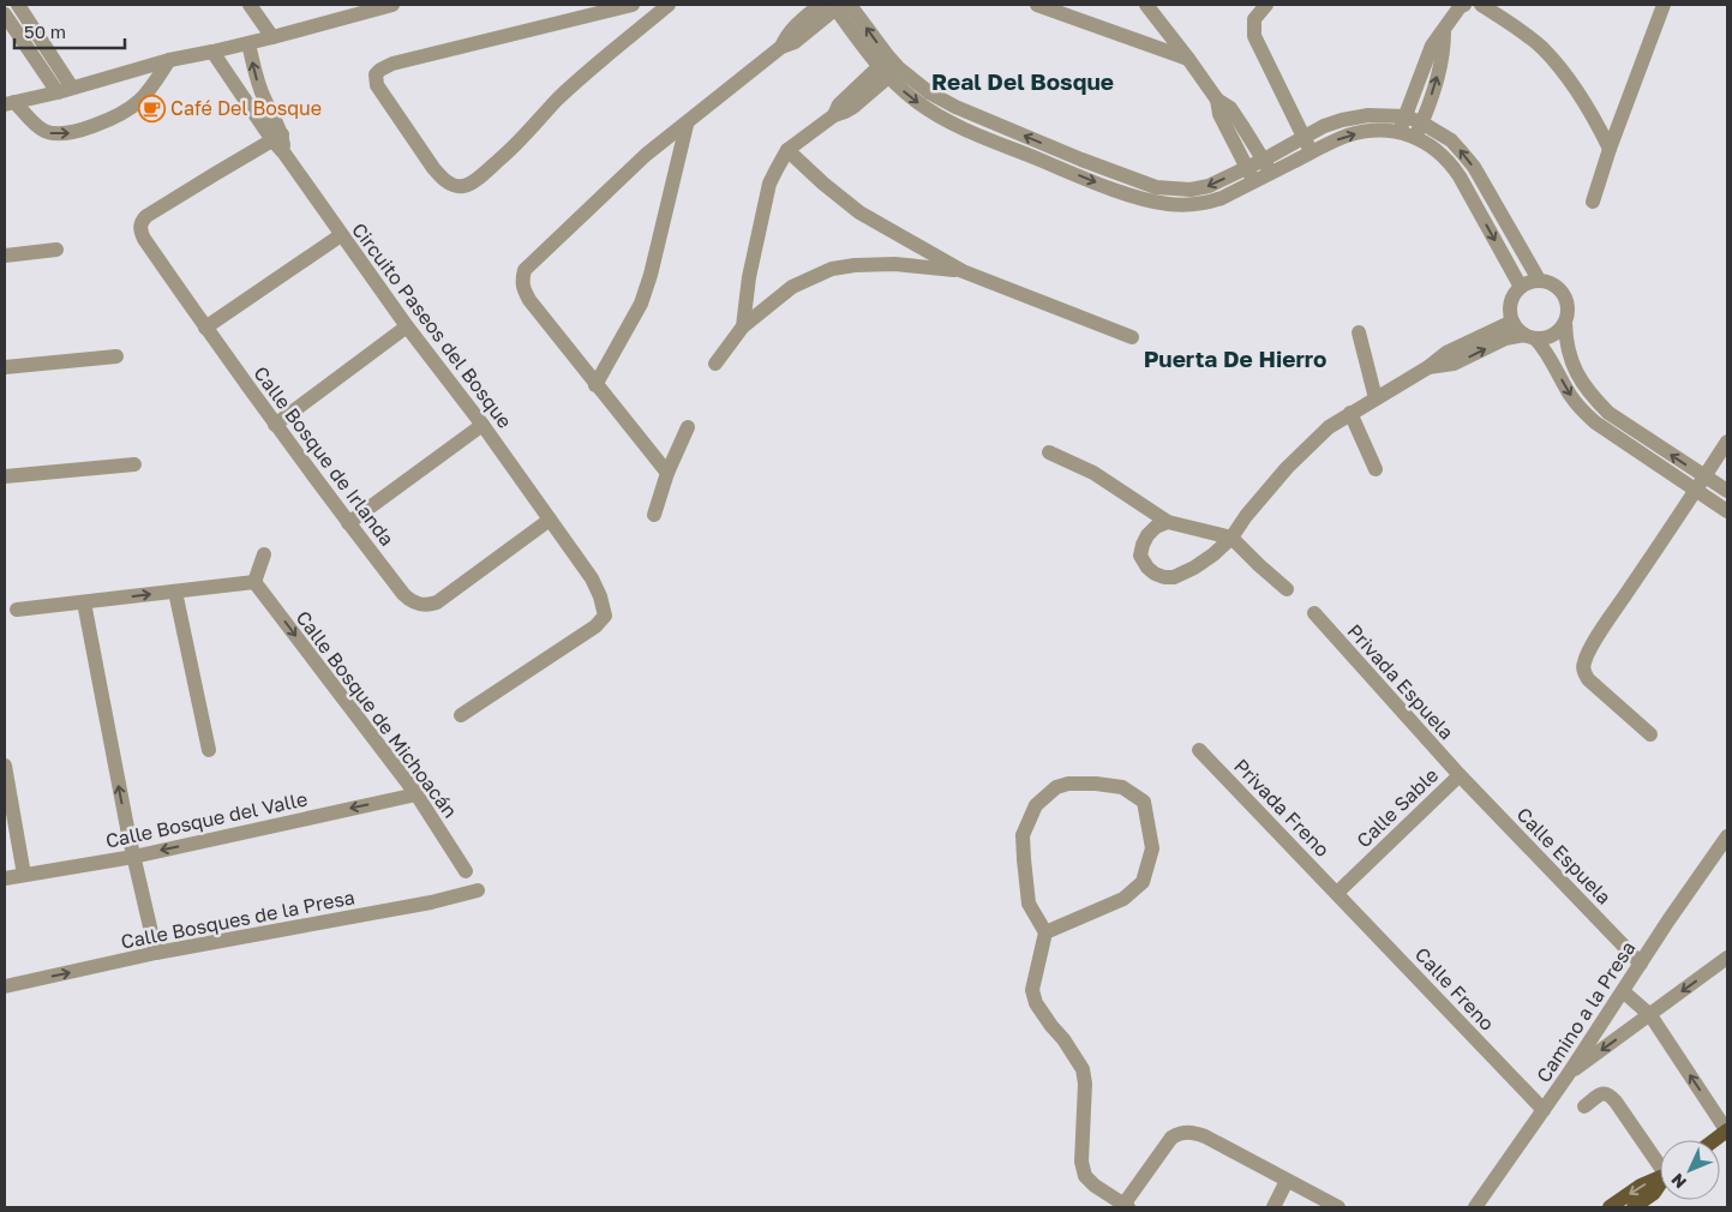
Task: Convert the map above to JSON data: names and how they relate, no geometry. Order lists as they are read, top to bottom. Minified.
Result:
{"streets":{"street":["Circuito Paseos del Bosque","Calle Bosque de Irlanda","Privada Espuela","Calle Bosque de Michoacán","Privada Freno","Calle Sable","Calle Bosque del Valle","Calle Espuela","Calle Bosques de la Presa","Calle Freno","Camino a la Presa"]},"crossings":[["Circuito Paseos del Bosque","Calle Bosque de Irlanda"],["Privada Espuela","Calle Sable"],["Privada Espuela","Calle Espuela"],["Calle Bosque de Michoacán","Calle Bosque del Valle"],["Privada Freno","Calle Sable"],["Privada Freno","Calle Freno"],["Calle Sable","Calle Espuela"],["Calle Sable","Calle Freno"],["Calle Espuela","Camino a la Presa"],["Calle Freno","Camino a la Presa"]],"one_way":["Calle Bosque del Valle"],"districts":["Real Del Bosque","Puerta De Hierro"],"places":{"cafe":["Café Del Bosque"]},"scale_bar":"50 m","north":"bottom left"}
